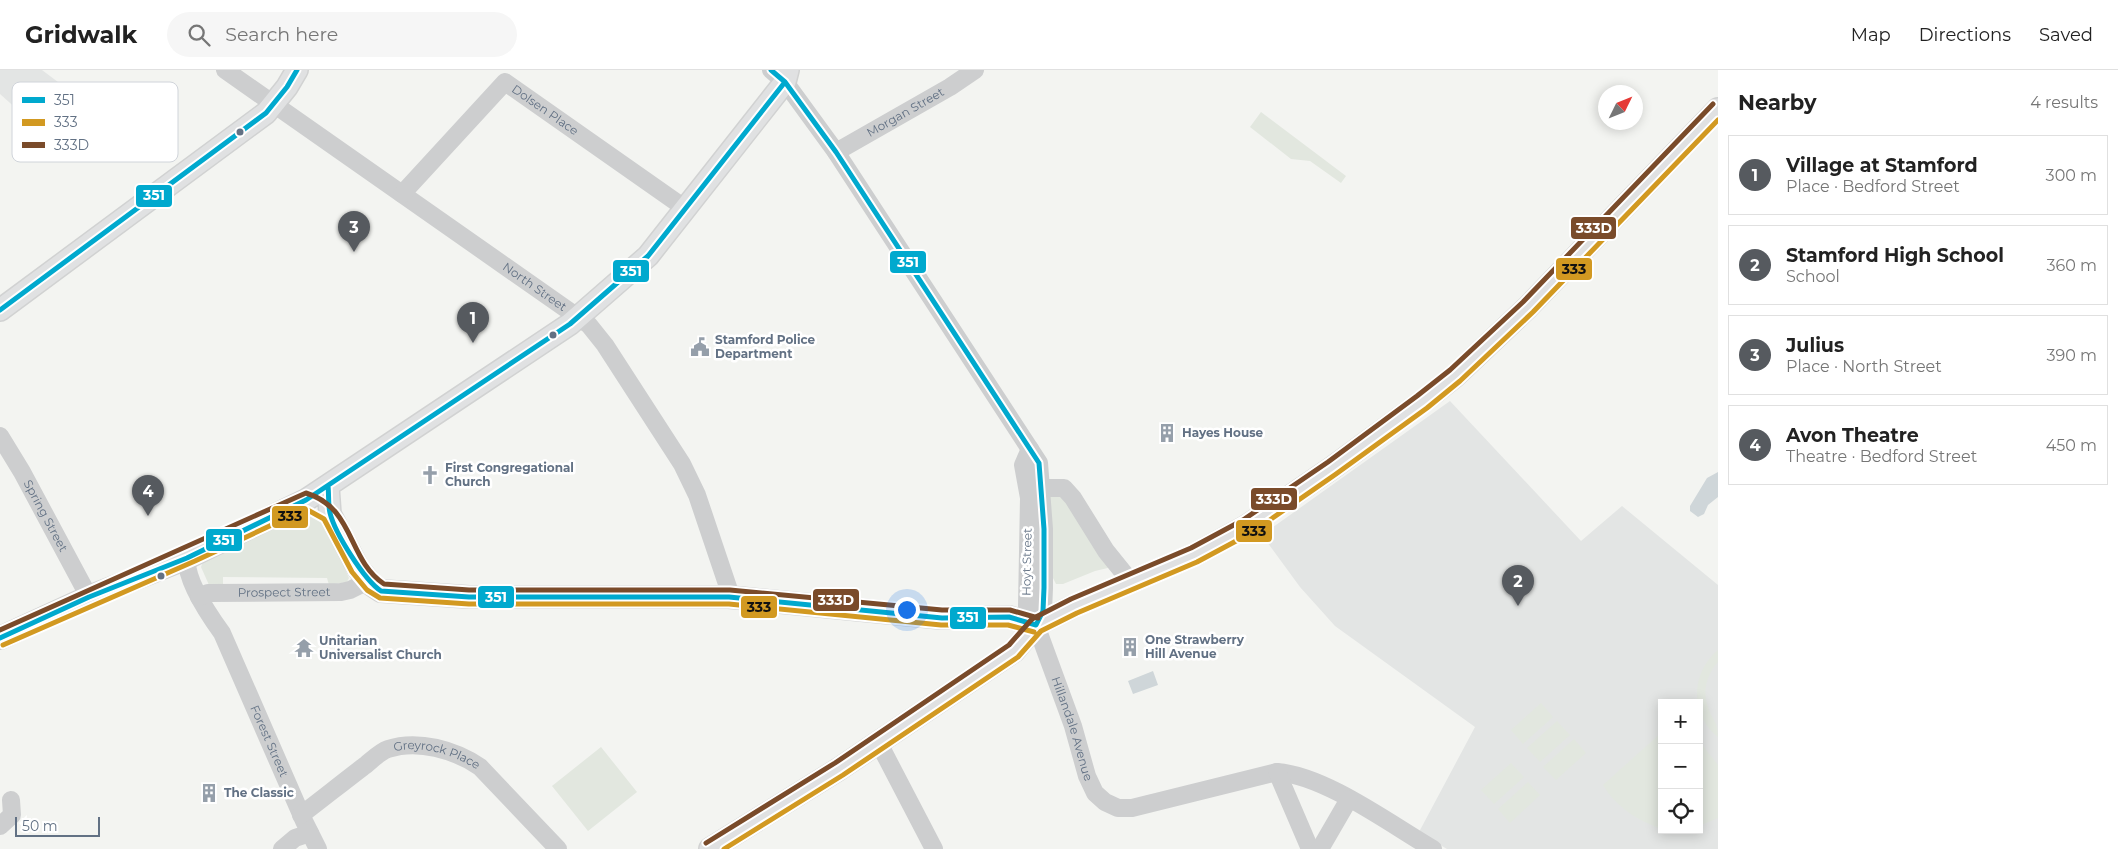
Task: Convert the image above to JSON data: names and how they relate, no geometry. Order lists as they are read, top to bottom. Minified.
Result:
{"streets":{"street":["Dolsen Place","Morgan Street","North Street","Spring Street","Hoyt Street","Prospect Street","Hillandale Avenue","Forest Street","Greyrock Place"]},"crossings":[["Dolsen Place","North Street"],["Morgan Street","Hoyt Street"],["Hoyt Street","Hillandale Avenue"],["Prospect Street","Forest Street"],["Forest Street","Greyrock Place"]],"places":{"public building":["Stamford Police Department"],"building":["Hayes House","One Strawberry Hill Avenue","The Classic"],"church":["First Congregational Church"],"temple":["Unitarian Universalist Church"]},"lines":["transit line 351","transit line 333D","transit line 333"],"legend":["351","333","333D"],"scale_bar":"50 m","north":"top right","page":{"header":"Gridwalk","search":"Search here","nav":["Map","Directions","Saved"],"heading":["Nearby","4 results"],"list":[{"mark":"1","name":"Village at Stamford","note":"Place · Bedford Street","value":"300 m"},{"mark":"2","name":"Stamford High School","note":"School","value":"360 m"},{"mark":"3","name":"Julius","note":"Place · North Street","value":"390 m"},{"mark":"4","name":"Avon Theatre","note":"Theatre · Bedford Street","value":"450 m"}],"pins":["3","1","4","2"],"map_buttons":["+","−"],"scale":"50 m"}}
